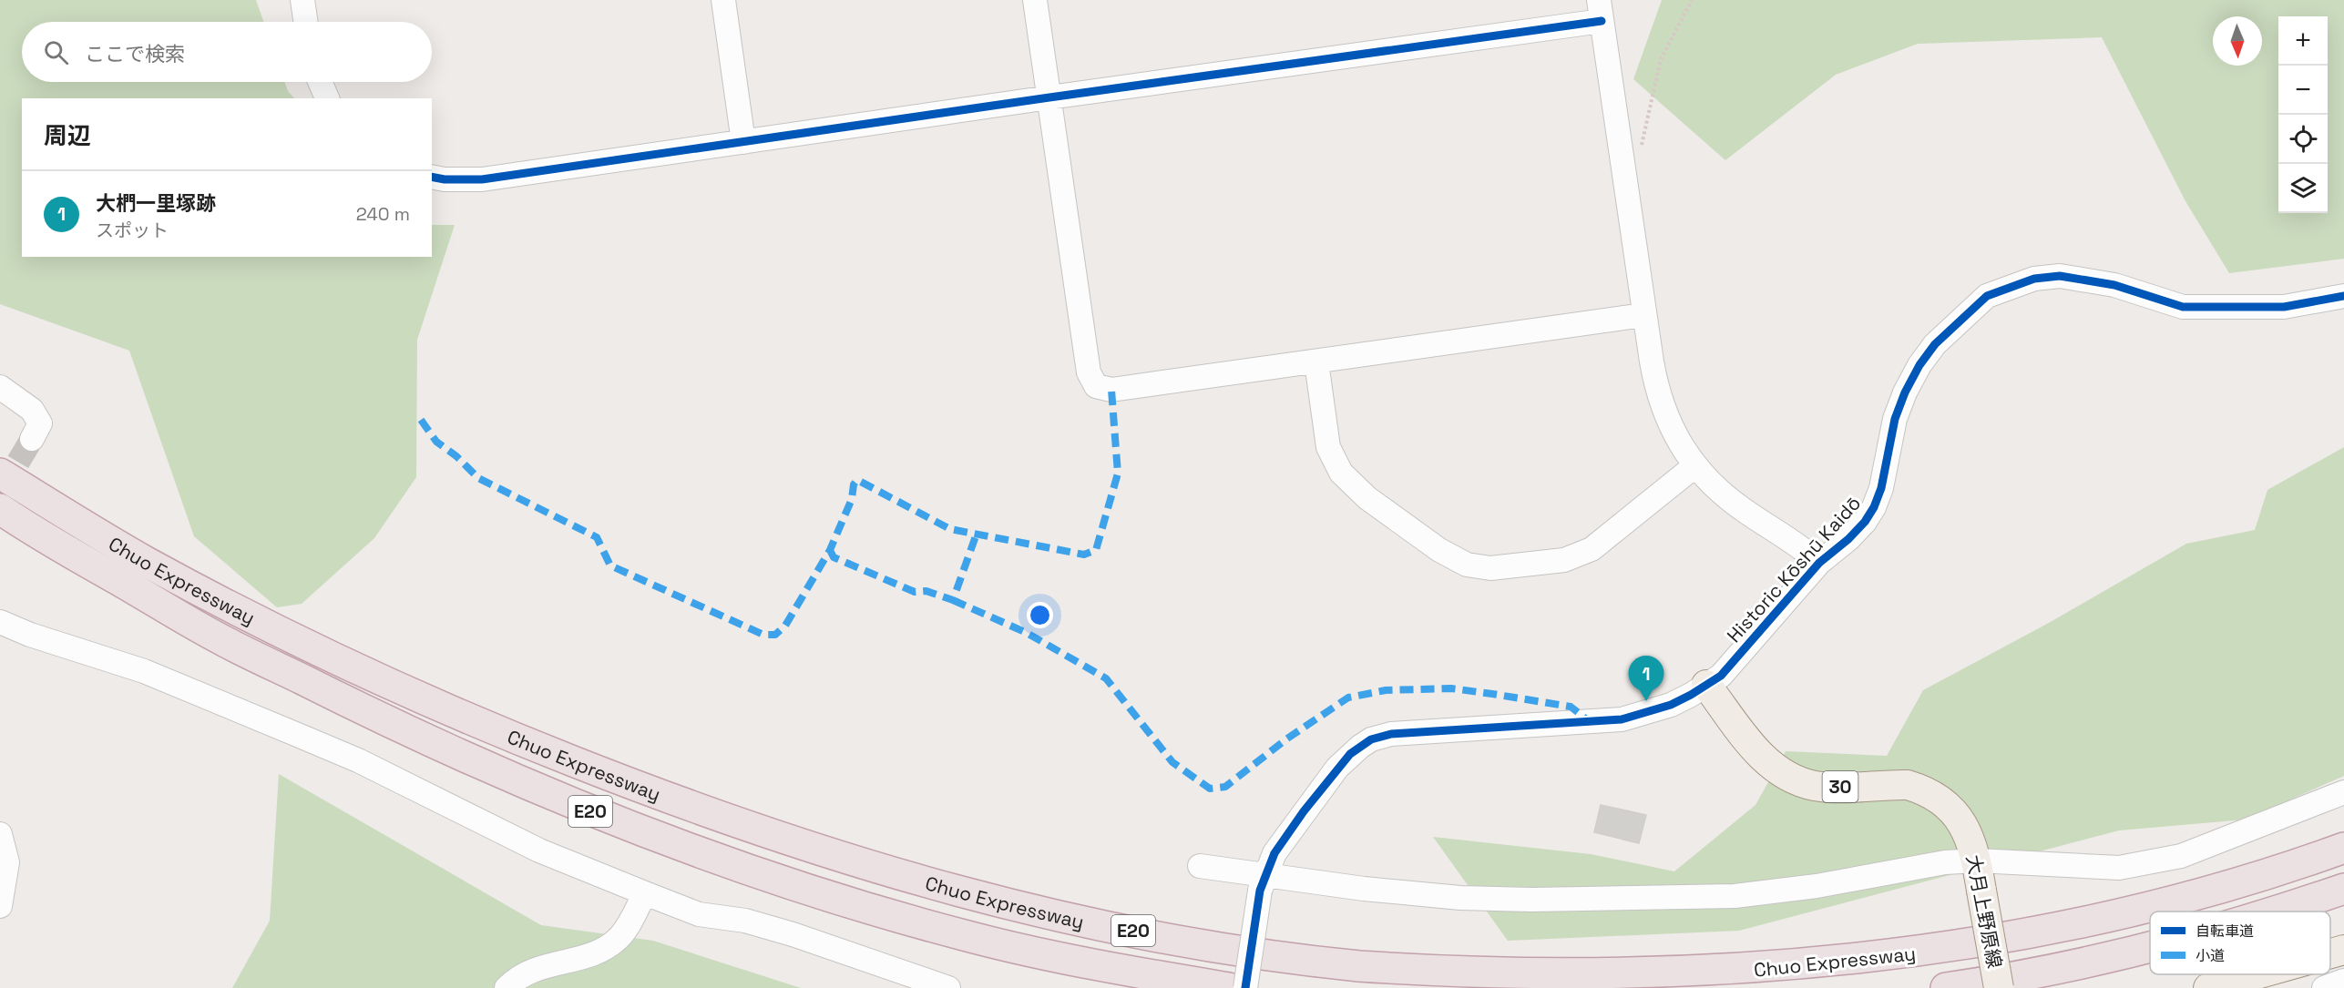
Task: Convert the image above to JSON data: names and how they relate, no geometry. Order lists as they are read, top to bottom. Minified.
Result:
{"streets":{"highway":["Chuo Expressway","E20"],"main road":["30","大月上野原線"],"street":["Historic Kōshū Kaidō"]},"crossings":[["Historic Kōshū Kaidō","大月上野原線"]],"legend":["自転車道","小道"],"north":"bottom","page":{"map_buttons":["+","−"],"search":"ここで検索","heading":"周辺","list":[{"mark":"1","name":"大椚一里塚跡","note":"スポット","value":"240 m"}],"pins":"1"}}
